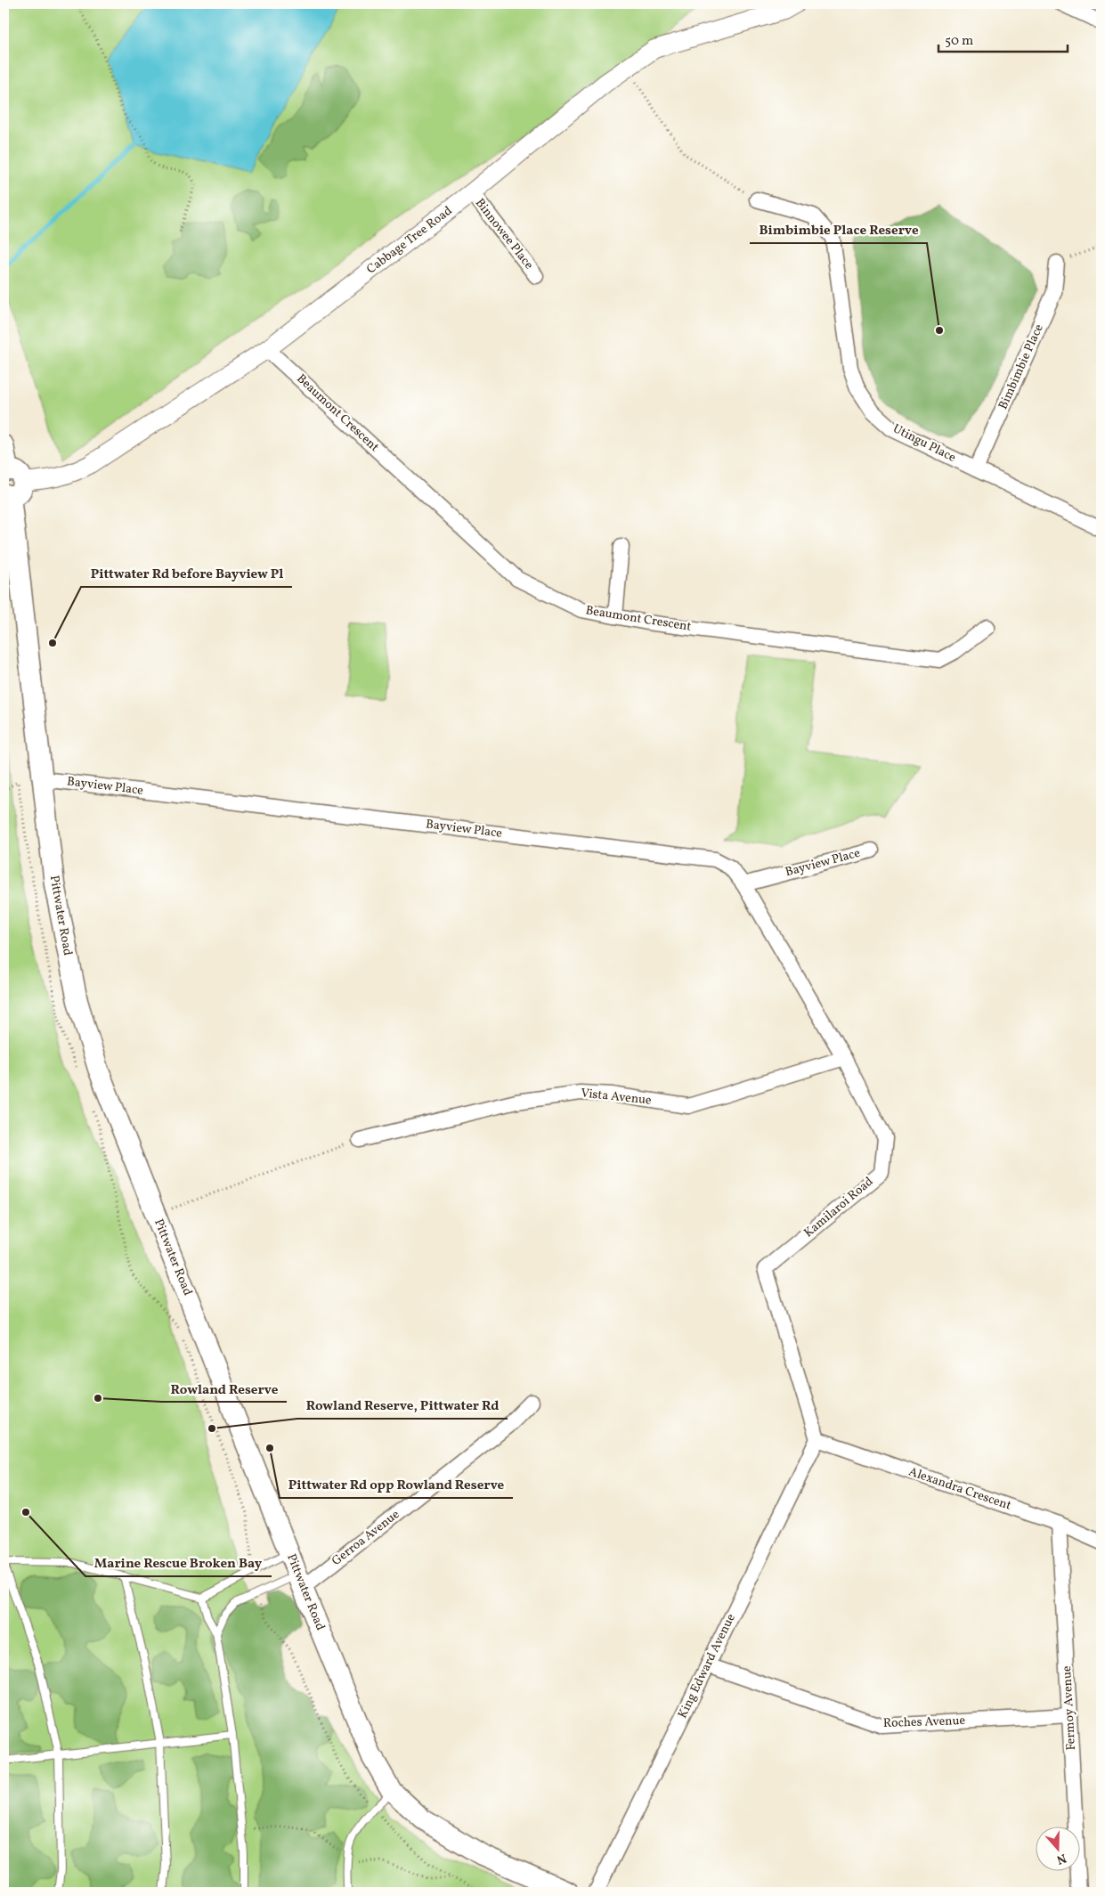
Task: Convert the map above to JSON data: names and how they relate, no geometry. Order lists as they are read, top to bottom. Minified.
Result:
{"streets":{"main road":["Pittwater Road"],"street":["Binnowee Place","Cabbage Tree Road","Bimbimbie Place","Beaumont Crescent","Utingu Place","Bayview Place","Vista Avenue","Kamilaroi Road","Alexandra Crescent","Gerroa Avenue","King Edward Avenue","Fermoy Avenue","Roches Avenue"]},"crossings":[["Binnowee Place","Cabbage Tree Road"],["Cabbage Tree Road","Beaumont Crescent"],["Cabbage Tree Road","Pittwater Road"],["Bimbimbie Place","Utingu Place"],["Bayview Place","Pittwater Road"],["Bayview Place","Kamilaroi Road"],["Pittwater Road","Gerroa Avenue"],["Vista Avenue","Kamilaroi Road"],["Kamilaroi Road","Alexandra Crescent"],["Kamilaroi Road","King Edward Avenue"],["Alexandra Crescent","King Edward Avenue"],["Alexandra Crescent","Fermoy Avenue"],["King Edward Avenue","Roches Avenue"],["Fermoy Avenue","Roches Avenue"]],"places":["Bimbimbie Place Reserve","Pittwater Rd before Bayview Pl","Rowland Reserve","Rowland Reserve, Pittwater Rd","Pittwater Rd opp Rowland Reserve","Marine Rescue Broken Bay"],"scale_bar":"50 m","north":"bottom"}
